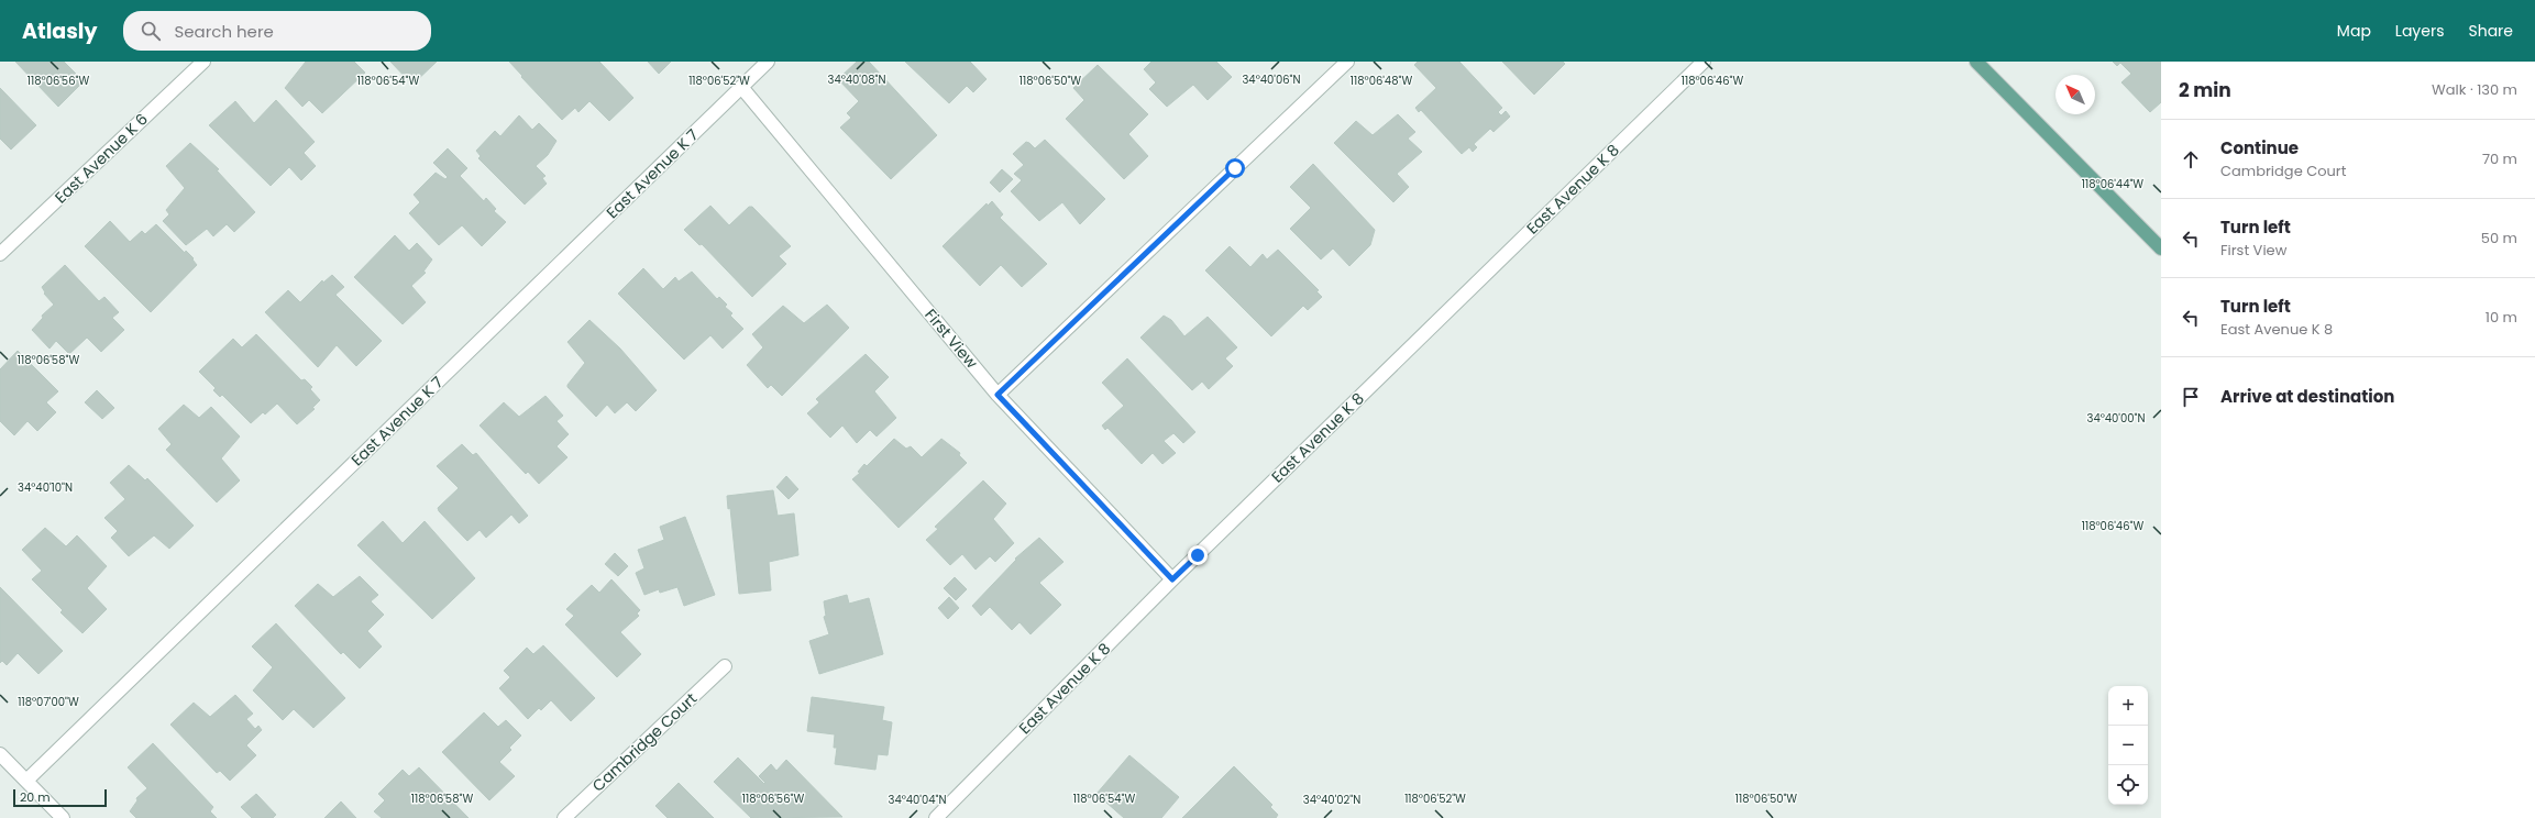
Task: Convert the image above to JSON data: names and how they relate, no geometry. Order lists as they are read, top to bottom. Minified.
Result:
{"streets":{"street":["East Avenue K 6","East Avenue K 7","East Avenue K 8","First View","Cambridge Court"]},"crossings":[["East Avenue K 7","First View"],["East Avenue K 8","First View"]],"scale_bar":"20 m","north":"top left","page":{"header":"Atlasly","search":"Search here","nav":["Map","Layers","Share"],"heading":["2 min","Walk · 130 m"],"list":[["Continue","Cambridge Court","70 m"],["Turn left","First View","50 m"],["Turn left","East Avenue K 8","10 m"],"Arrive at destination"],"map_buttons":["+","−"],"scale":"20 m"},"coordinates":["34°40'08\"N","34°40'06\"N","118°06'52\"W","118°06'50\"W","118°06'48\"W","118°06'56\"W","118°06'54\"W","118°06'46\"W","118°06'44\"W","118°06'58\"W","34°40'00\"N","34°40'10\"N","118°07'00\"W","34°40'04\"N","34°40'02\"N"]}
